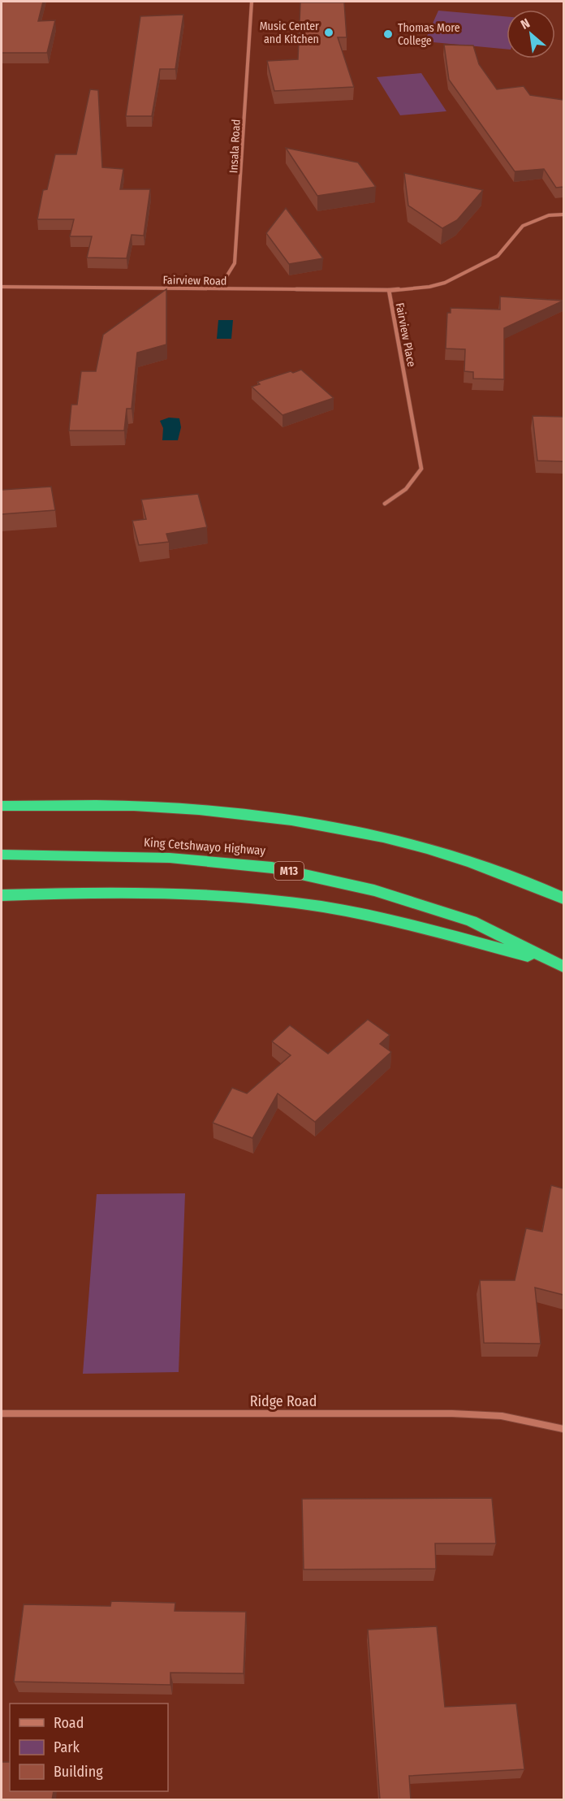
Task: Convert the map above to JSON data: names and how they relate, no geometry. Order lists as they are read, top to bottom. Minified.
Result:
{"streets":{"highway":["King Cetshwayo Highway","M13"],"street":["Insala Road","Fairview Road","Fairview Place","Ridge Road"]},"crossings":[["Insala Road","Fairview Road"],["Fairview Road","Fairview Place"]],"places":["Music Center and Kitchen","Thomas More College"],"legend":["Road","Park","Building"],"north":"top left"}
